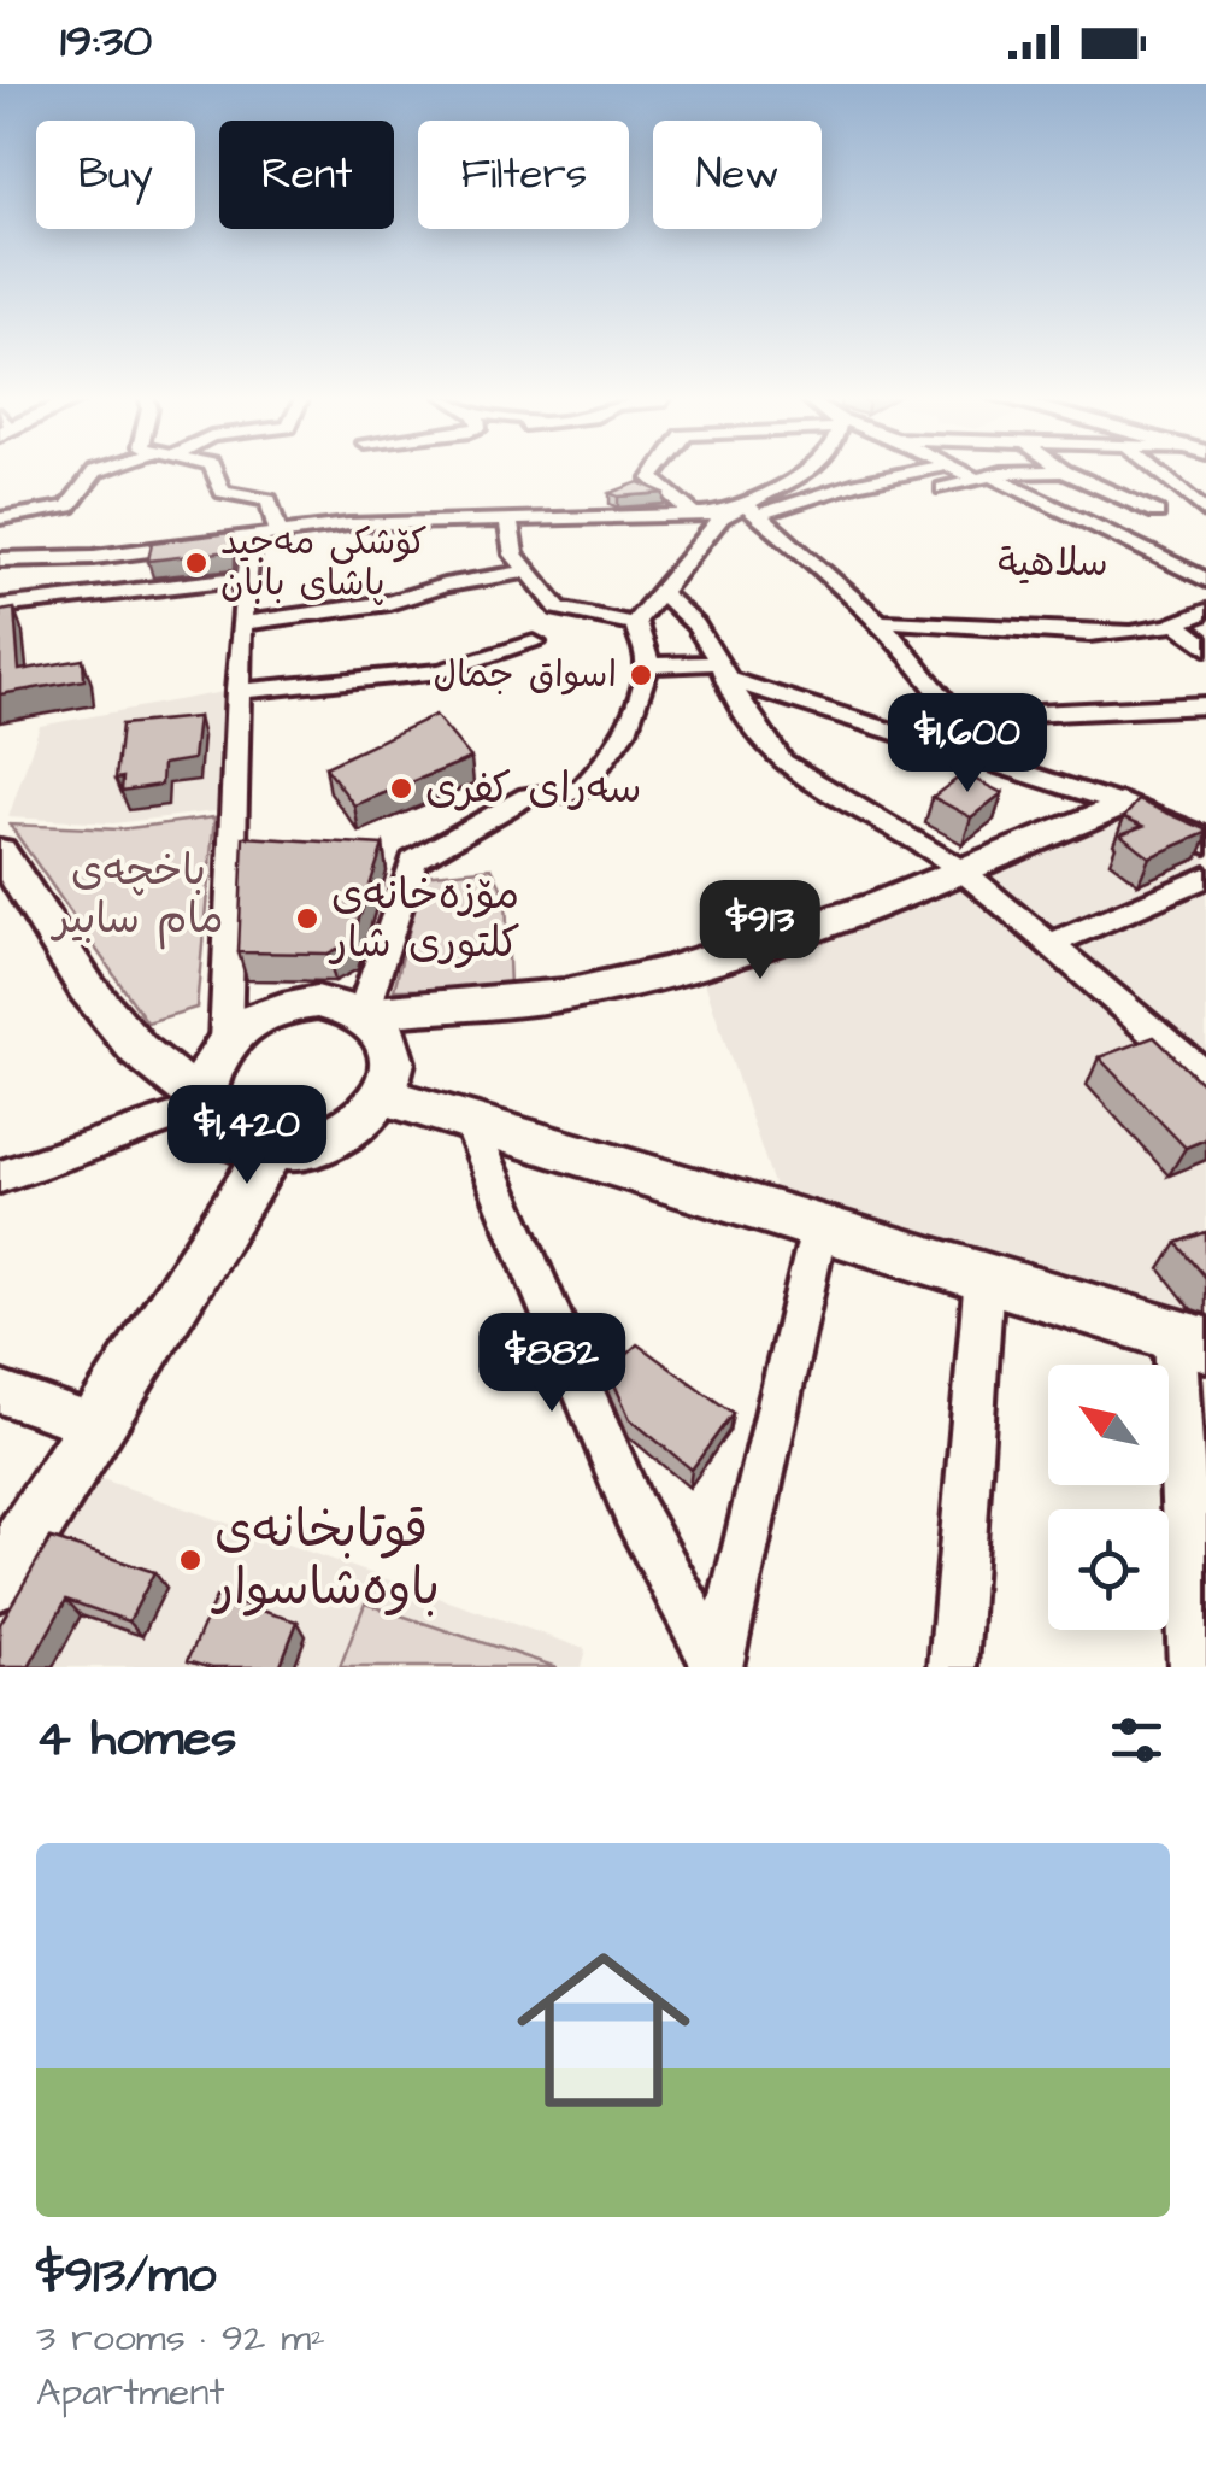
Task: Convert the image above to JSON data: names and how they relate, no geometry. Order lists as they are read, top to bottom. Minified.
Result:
{"districts":["سلاهية"],"parks":["باخچەی مام سابیر"],"places":["کۆشکی مەجید پاشای بابان","اسواق جمال","سەرای کفری","مۆزەخانەی کلتوری شار","قوتابخانەی باوەشاسوار"],"north":"top left","page":{"status":"19:30","chip":["Buy","Rent","Filters","New"],"price":["$1,600","$913","$1,420","$882"],"heading":"4 homes","list":[{"name":"$913/mo","note":"3 rooms · 92 m² · Apartment"}]}}
